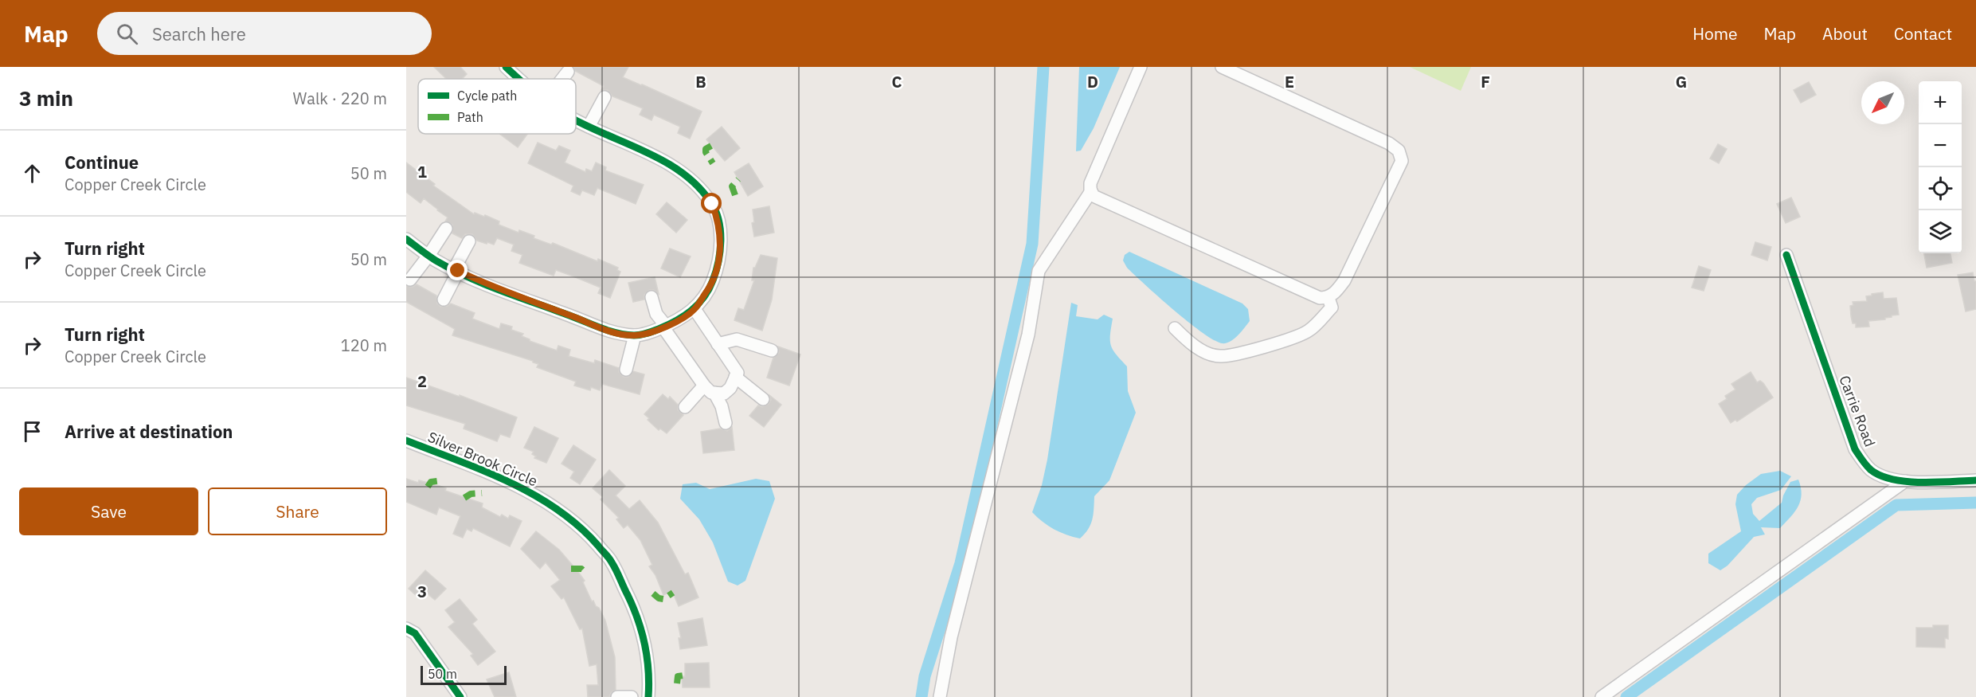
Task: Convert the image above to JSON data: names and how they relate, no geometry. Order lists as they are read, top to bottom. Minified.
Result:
{"streets":{"street":["Carrie Road","Silver Brook Circle"]},"legend":["Cycle path","Path"],"scale_bar":"50 m","north":"bottom left","page":{"header":"Map","search":"Search here","nav":["Home","Map","About","Contact"],"heading":["3 min","Walk · 220 m"],"map_buttons":["+","−"],"list":[["Continue","Copper Creek Circle","50 m"],["Turn right","Copper Creek Circle","50 m"],["Turn right","Copper Creek Circle","120 m"],"Arrive at destination"],"buttons":["Save","Share"],"scale":"50 m"},"grid":{"columns":["B","C","D","E","F","G"],"rows":["1","2","3"]}}
